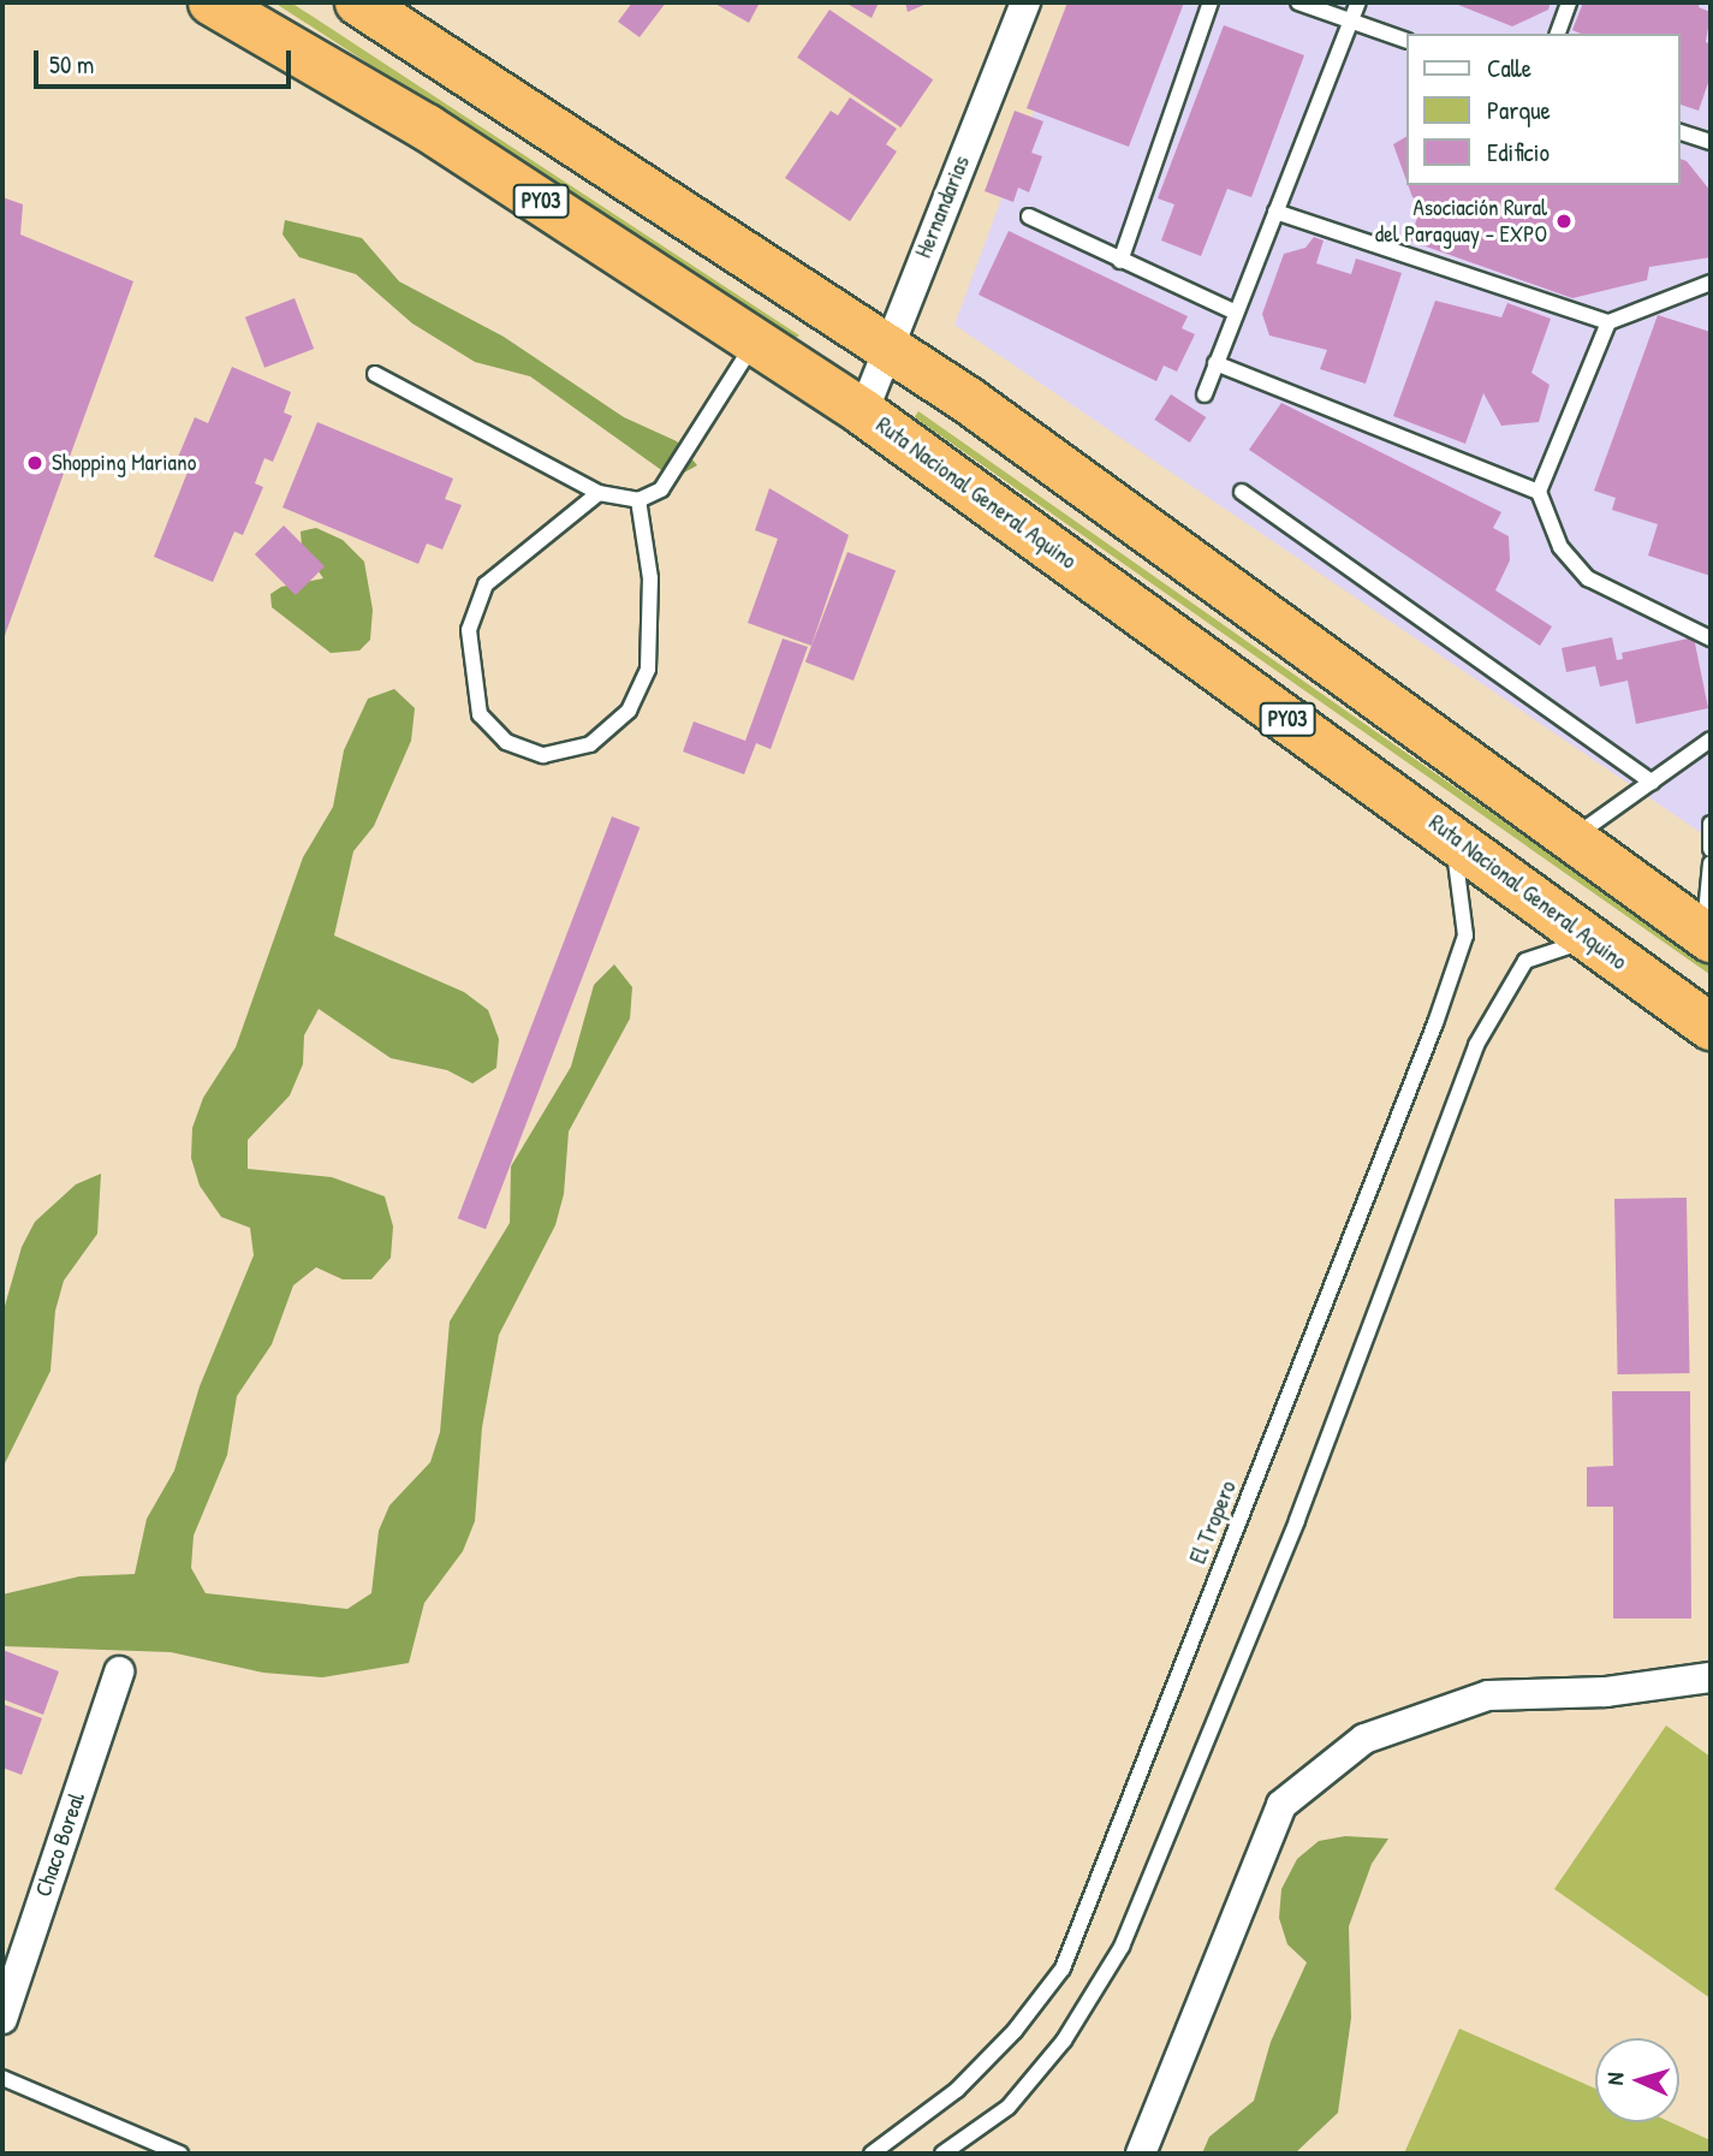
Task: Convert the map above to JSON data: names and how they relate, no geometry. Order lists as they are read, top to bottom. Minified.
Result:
{"streets":{"highway":["PY03","Ruta Nacional General Aquino"],"street":["Hernandarias","Chaco Boreal"],"lane":["El Tropero"]},"crossings":[["Hernandarias","Ruta Nacional General Aquino"],["Ruta Nacional General Aquino","El Tropero"]],"places":["Asociación Rural del Paraguay - EXPO","Shopping Mariano"],"legend":["Calle","Parque","Edificio"],"scale_bar":"50 m","north":"left"}
